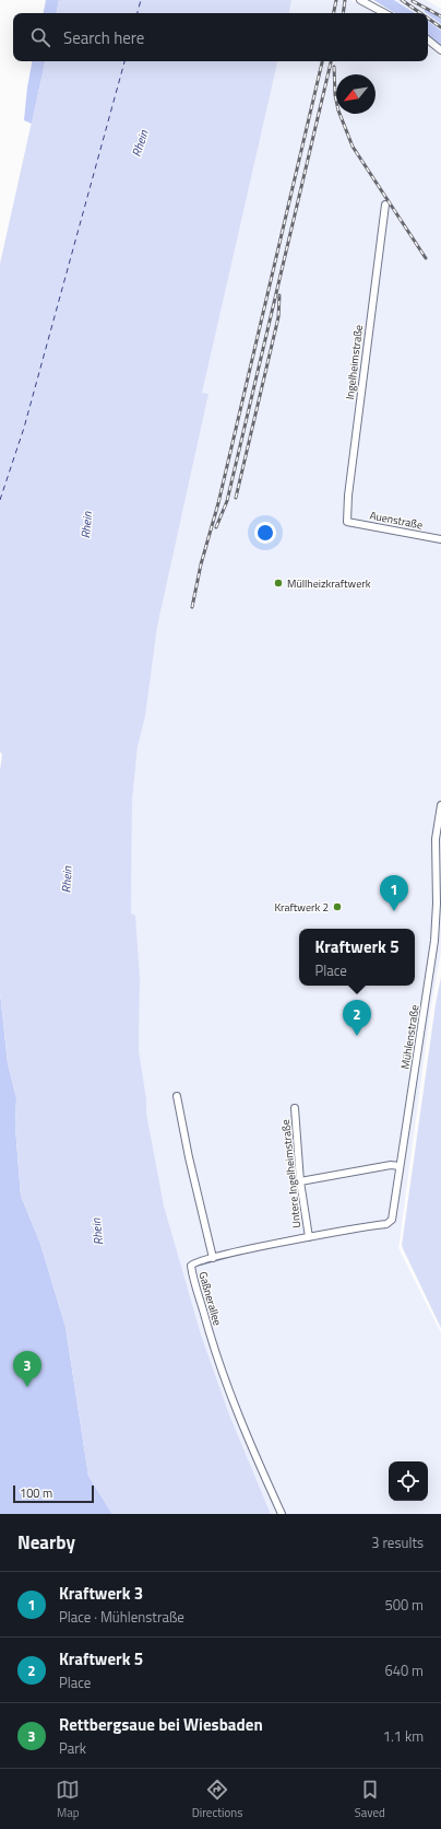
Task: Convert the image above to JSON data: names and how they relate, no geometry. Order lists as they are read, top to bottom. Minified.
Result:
{"streets":{"street":["Ingelheimstraße","Auenstraße","Mühlenstraße","Untere Ingelheimstraße","Gaßnerallee"]},"crossings":[["Ingelheimstraße","Auenstraße"],["Mühlenstraße","Untere Ingelheimstraße"],["Mühlenstraße","Gaßnerallee"]],"water":["Rhein"],"places":["Müllheizkraftwerk","Kraftwerk 2"],"scale_bar":"100 m","north":"bottom left","page":{"search":"Search here","pins":["1","2","3"],"popup":["Kraftwerk 5","Place"],"scale":"100 m","heading":["Nearby","3 results"],"list":[{"mark":"1","name":"Kraftwerk 3","note":"Place · Mühlenstraße","value":"500 m"},{"mark":"2","name":"Kraftwerk 5","note":"Place","value":"640 m"},{"mark":"3","name":"Rettbergsaue bei Wiesbaden","note":"Park","value":"1.1 km"}],"nav":["Map","Directions","Saved"]}}
